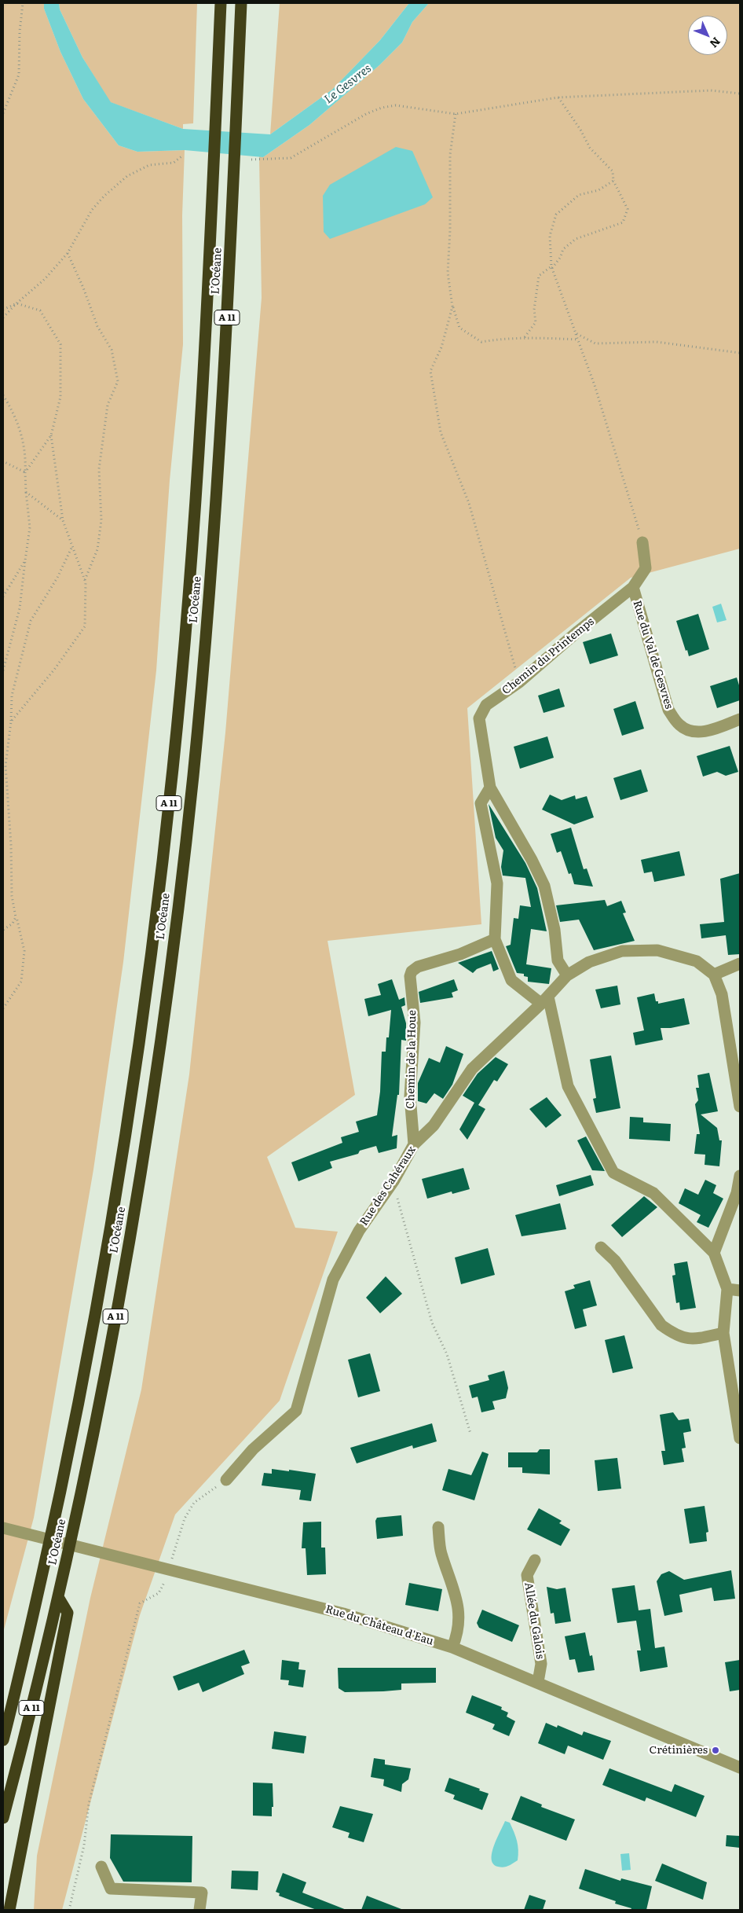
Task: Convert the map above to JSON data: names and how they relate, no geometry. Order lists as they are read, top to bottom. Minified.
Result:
{"streets":{"highway":["L’Océane","A 11"],"street":["Rue du Val de Gesvres","Chemin du Printemps","Chemin de la Houe","Rue des Cahéraux","Allée du Galois","Rue du Château d'Eau"]},"crossings":[["Rue du Val de Gesvres","Chemin du Printemps"],["Chemin du Printemps","Rue des Cahéraux"],["Chemin de la Houe","Rue des Cahéraux"],["Allée du Galois","Rue du Château d'Eau"]],"water":["Le Gesvres"],"places":["Crétinières"],"north":"bottom right"}
